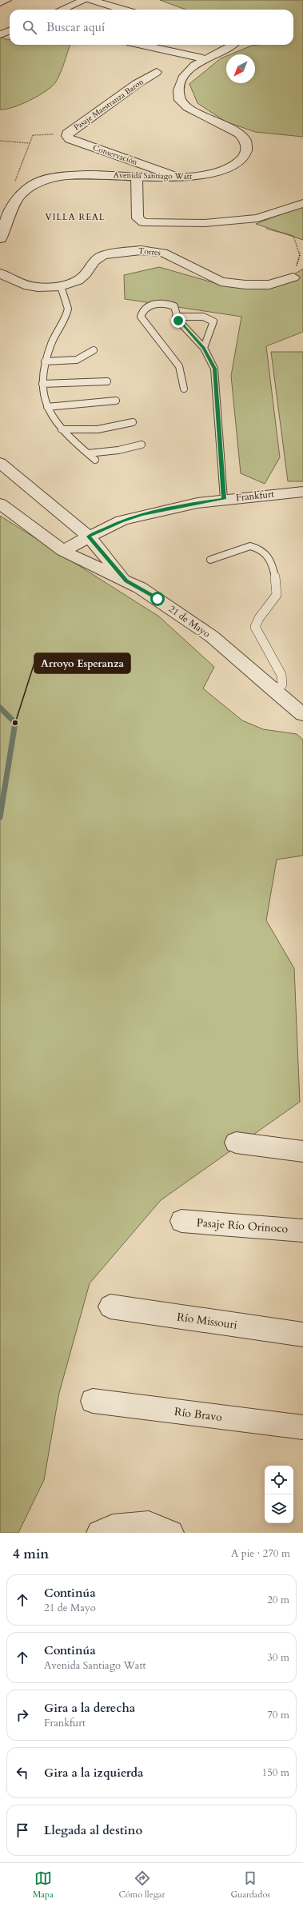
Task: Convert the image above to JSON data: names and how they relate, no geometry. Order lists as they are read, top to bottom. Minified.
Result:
{"streets":{"street":["Pasaje Maestranza Baron","Conservación","Avenida Santiago Watt","Torres","Frankfurt","21 de Mayo","Pasaje Río Orinoco","Río Missouri","Río Bravo"]},"crossings":[["Pasaje Maestranza Baron","Conservación"],["Conservación","Avenida Santiago Watt"],["Frankfurt","21 de Mayo"]],"districts":["VILLA REAL"],"places":["Arroyo Esperanza"],"north":"bottom left","page":{"search":"Buscar aquí","heading":["4 min","A pie · 270 m"],"list":[["Continúa","21 de Mayo","20 m"],["Continúa","Avenida Santiago Watt","30 m"],["Gira a la derecha","Frankfurt","70 m"],["Gira a la izquierda","150 m"],"Llegada al destino"],"nav":["Mapa","Cómo llegar","Guardados"]}}
